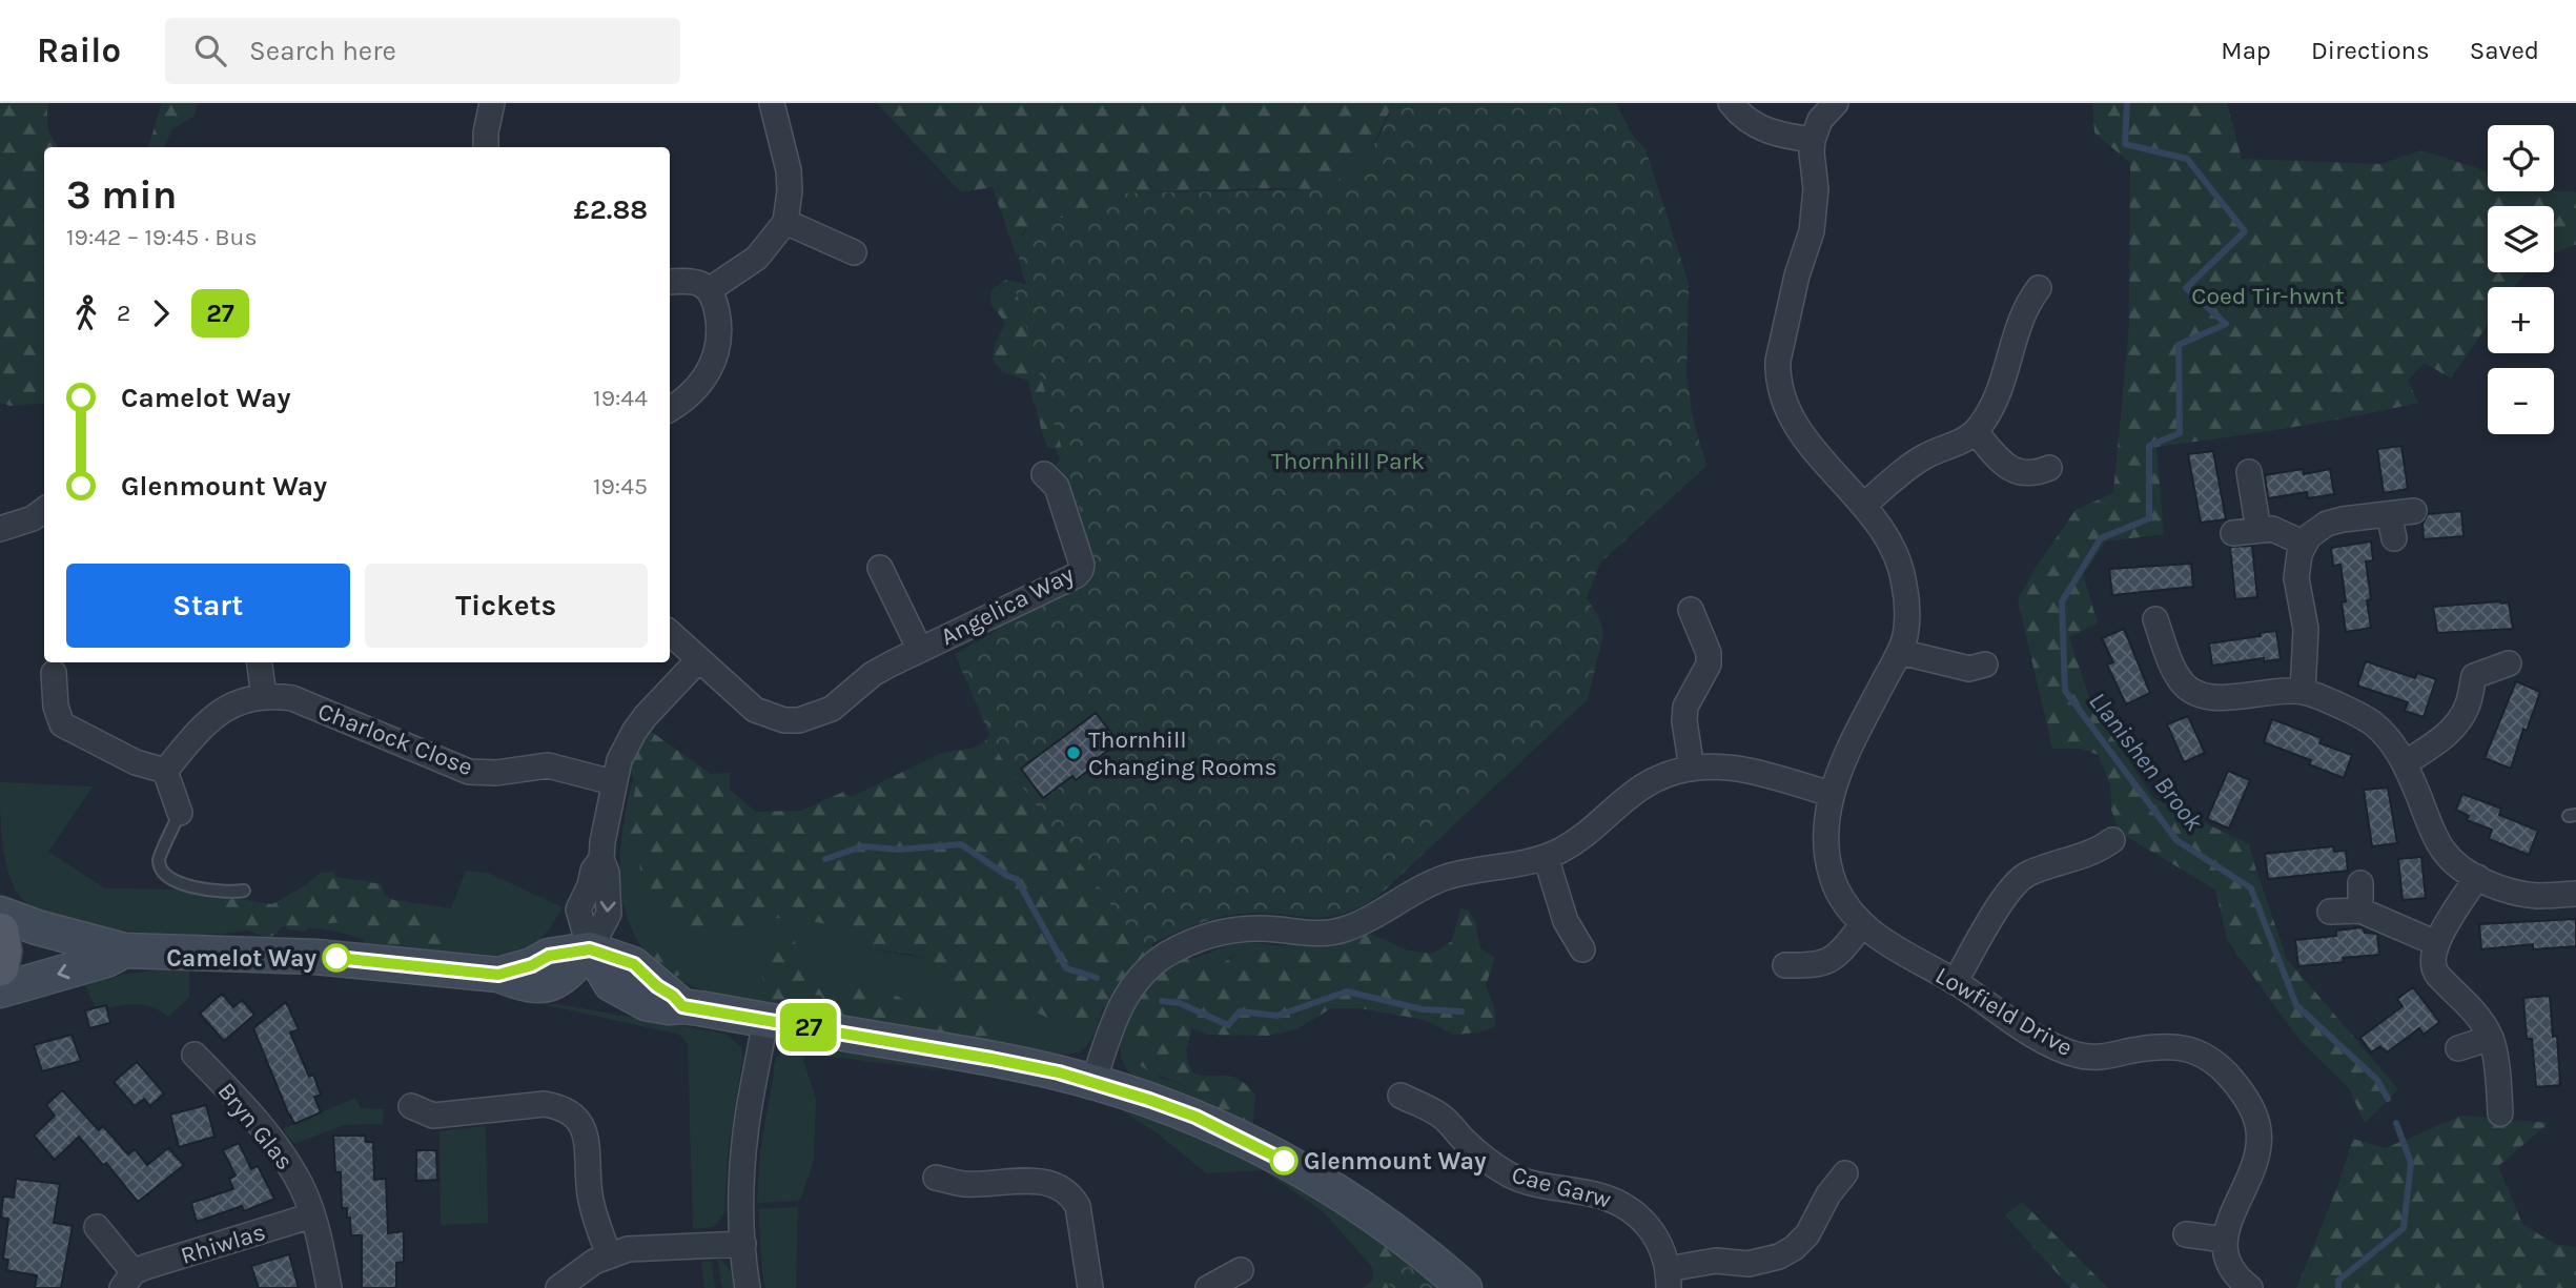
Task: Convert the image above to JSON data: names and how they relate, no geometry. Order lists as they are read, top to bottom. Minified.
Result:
{"streets":{"street":["Angelica Way","Charlock Close","Lowfield Drive","Bryn Glas","Cae Garw","Rhiwlas"]},"crossings":[["Bryn Glas","Rhiwlas"]],"water":["Llanishen Brook"],"parks":["Coed Tir-hwnt","Thornhill Park"],"places":["Thornhill Changing Rooms","Camelot Way","Glenmount Way"],"lines":["bus line 27"],"page":{"header":"Railo","search":"Search here","nav":["Map","Directions","Saved"],"on_map":"27","map_buttons":["+","−"],"heading":["3 min","19:42 – 19:45 · Bus","£2.88"],"legs":["2","27"],"list":[{"name":"Camelot Way","value":"19:44"},{"name":"Glenmount Way","value":"19:45"}],"buttons":["Start","Tickets"]}}
